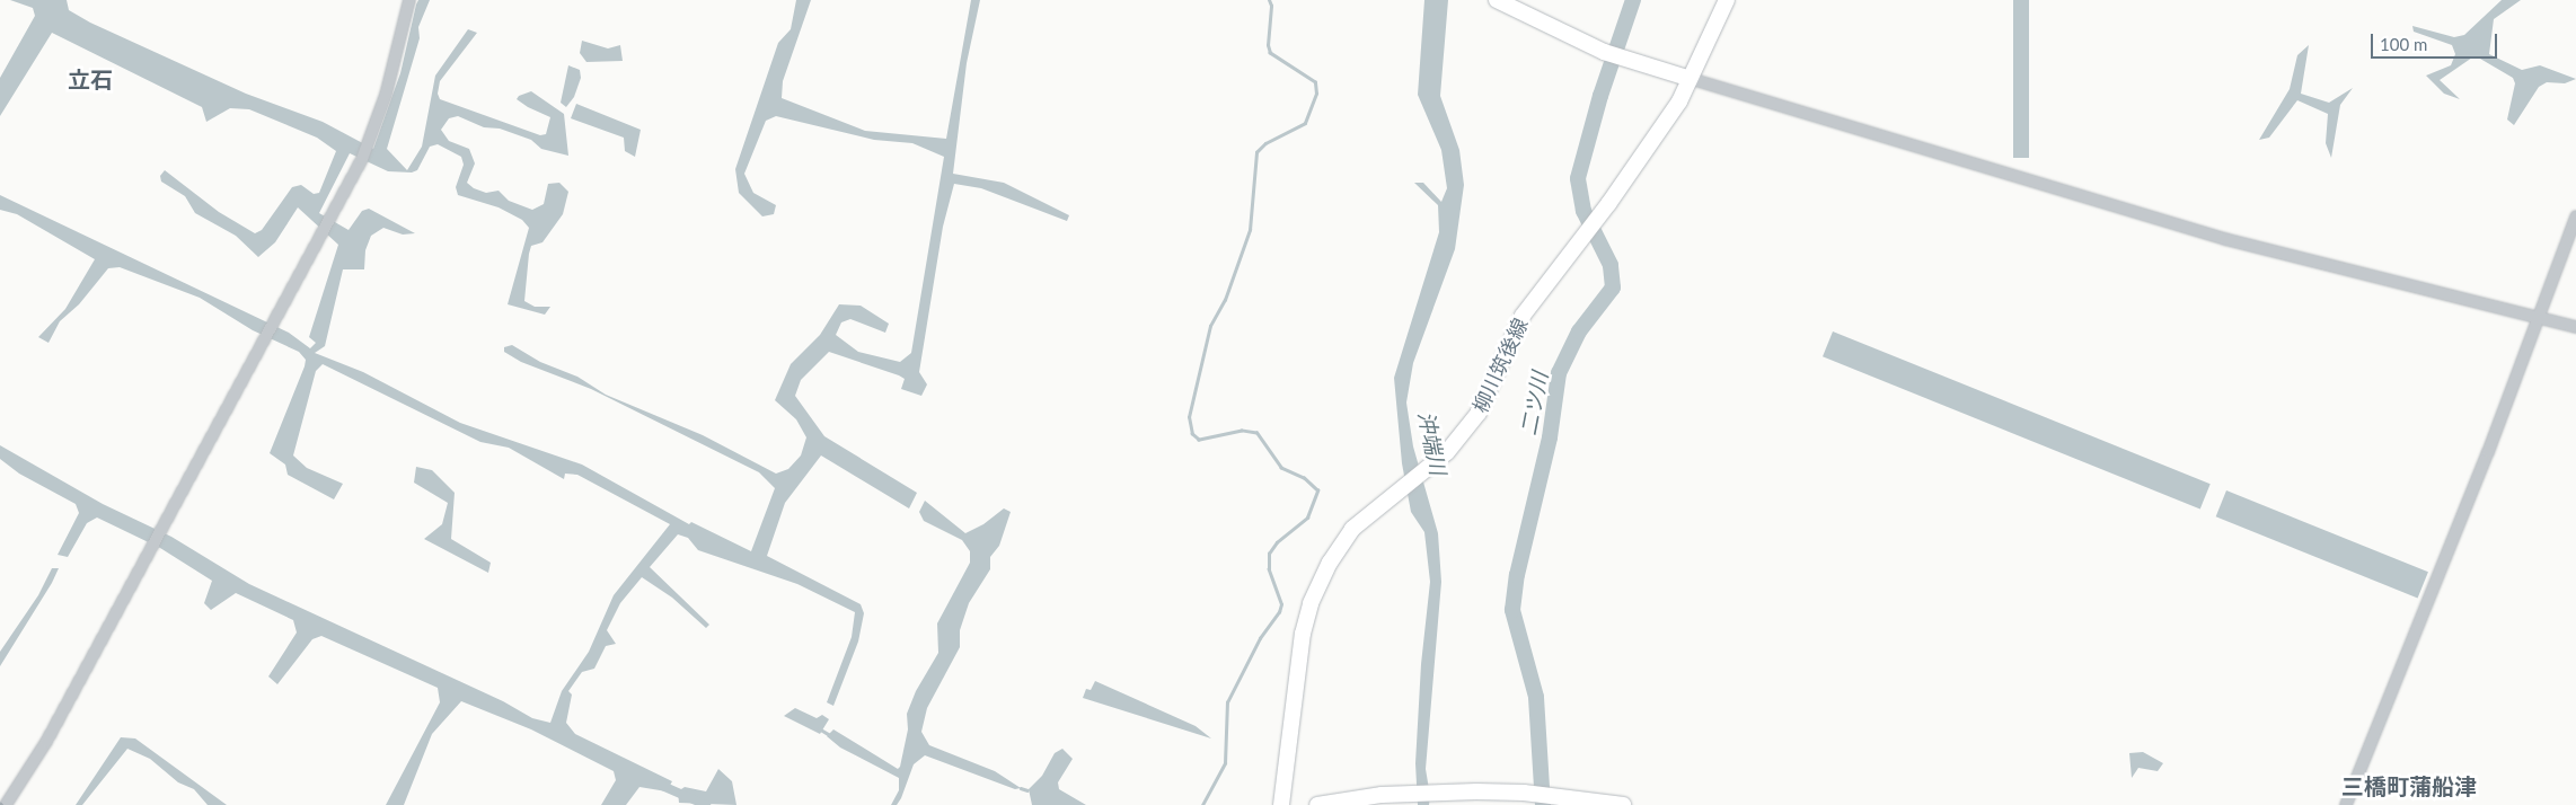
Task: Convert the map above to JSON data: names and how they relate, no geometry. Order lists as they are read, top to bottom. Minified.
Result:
{"streets":{"main road":["柳川筑後線"]},"districts":["立石","三橋町蒲船津"],"water":["二ツ川","沖端川"],"scale_bar":"100 m"}
